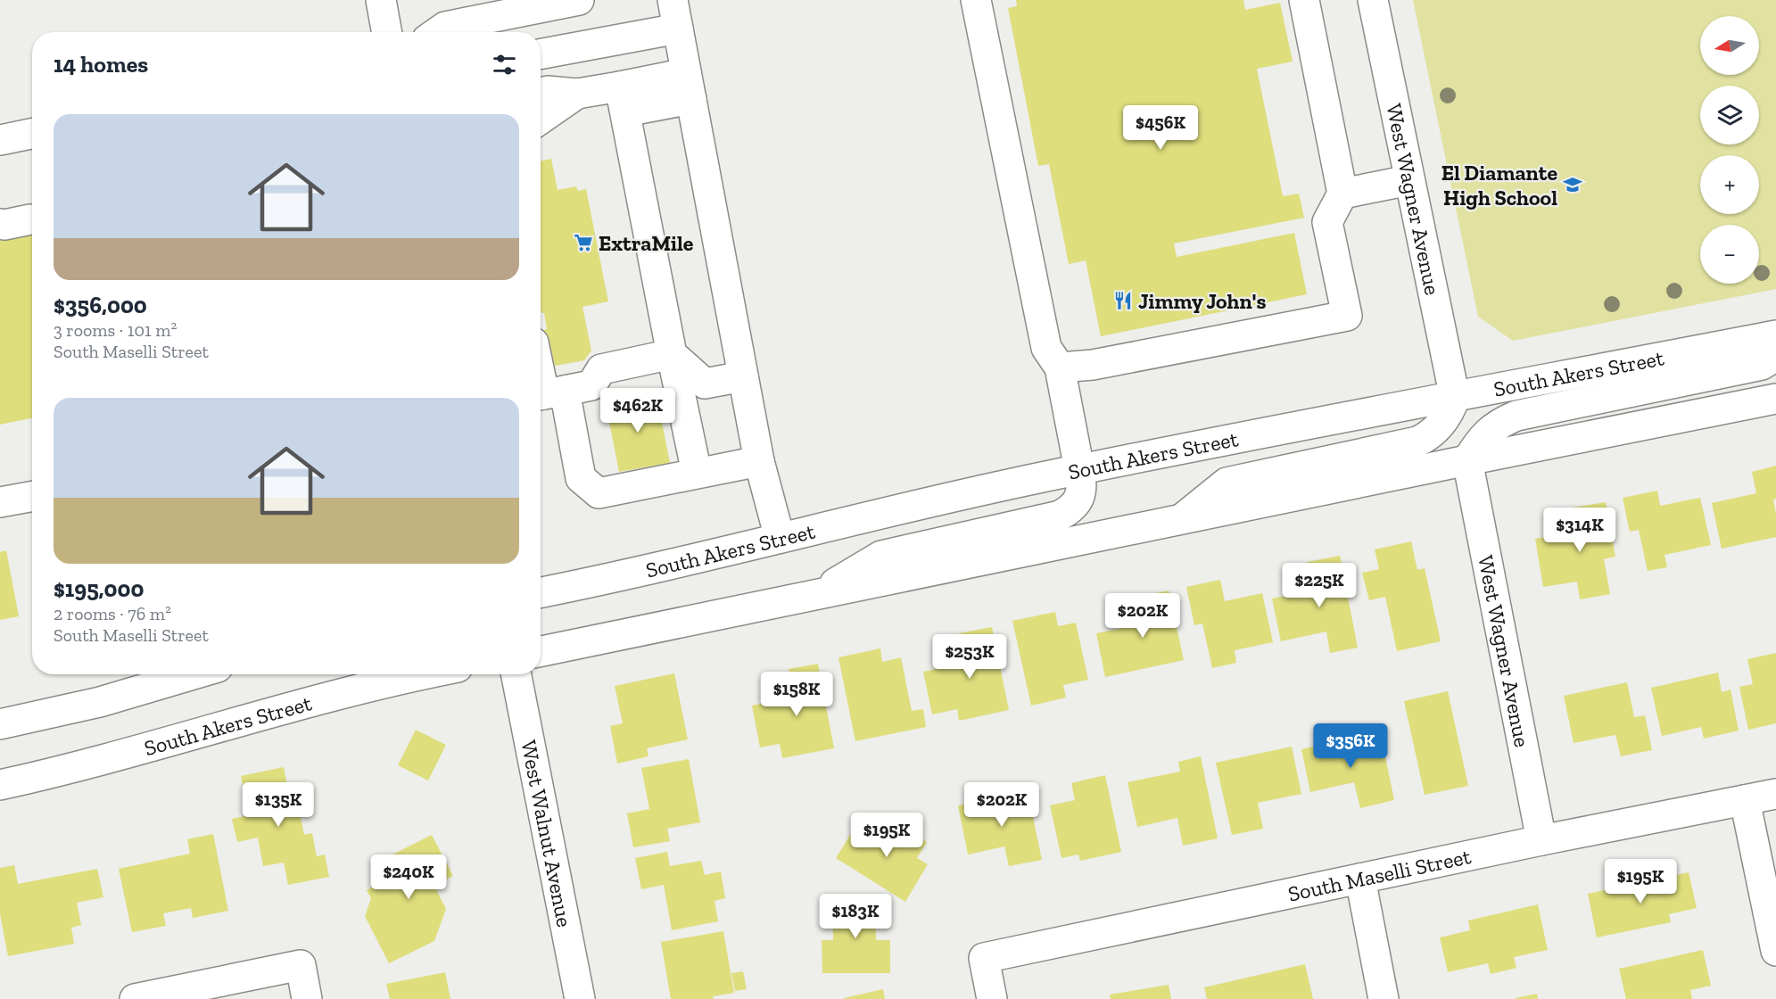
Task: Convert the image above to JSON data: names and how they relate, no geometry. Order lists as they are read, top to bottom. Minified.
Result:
{"streets":{"main road":["West Wagner Avenue","South Akers Street","West Walnut Avenue","South Maselli Street"]},"crossings":[["West Wagner Avenue","South Akers Street"],["West Wagner Avenue","South Maselli Street"]],"places":{"school or university":["El Diamante High School"],"supermarket":["ExtraMile"],"restaurant":["Jimmy John's"]},"north":"left","page":{"map_buttons":["+","−"],"heading":"14 homes","list":[{"name":"$356,000","note":"3 rooms · 101 m² · South Maselli Street"},{"name":"$195,000","note":"2 rooms · 76 m² · South Maselli Street"}],"price":["$456K","$462K","$314K","$225K","$202K","$253K","$158K","$356K","$135K","$202K","$195K","$240K","$195K","$183K"]}}
